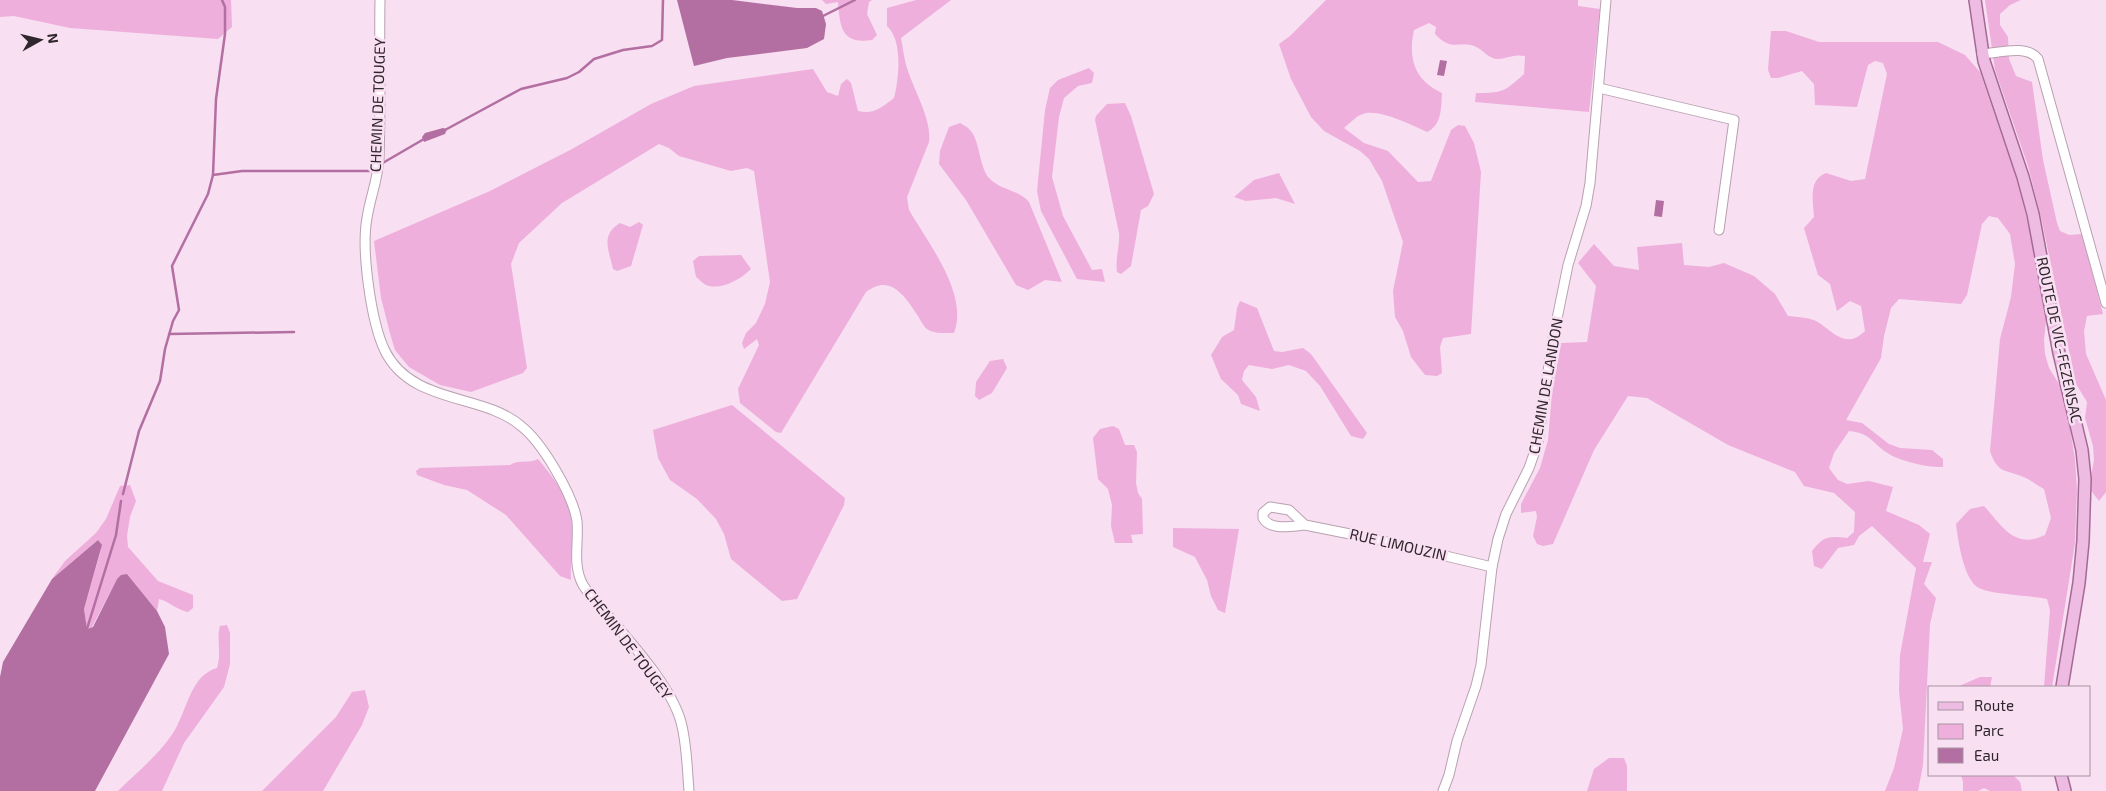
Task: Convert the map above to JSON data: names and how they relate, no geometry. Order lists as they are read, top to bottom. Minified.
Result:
{"streets":{"main road":["ROUTE DE VIC-FEZENSAC"],"street":["CHEMIN DE TOUGEY","CHEMIN DE LANDON","RUE LIMOUZIN"]},"crossings":[["CHEMIN DE LANDON","RUE LIMOUZIN"]],"legend":["Route","Parc","Eau"],"north":"right"}
